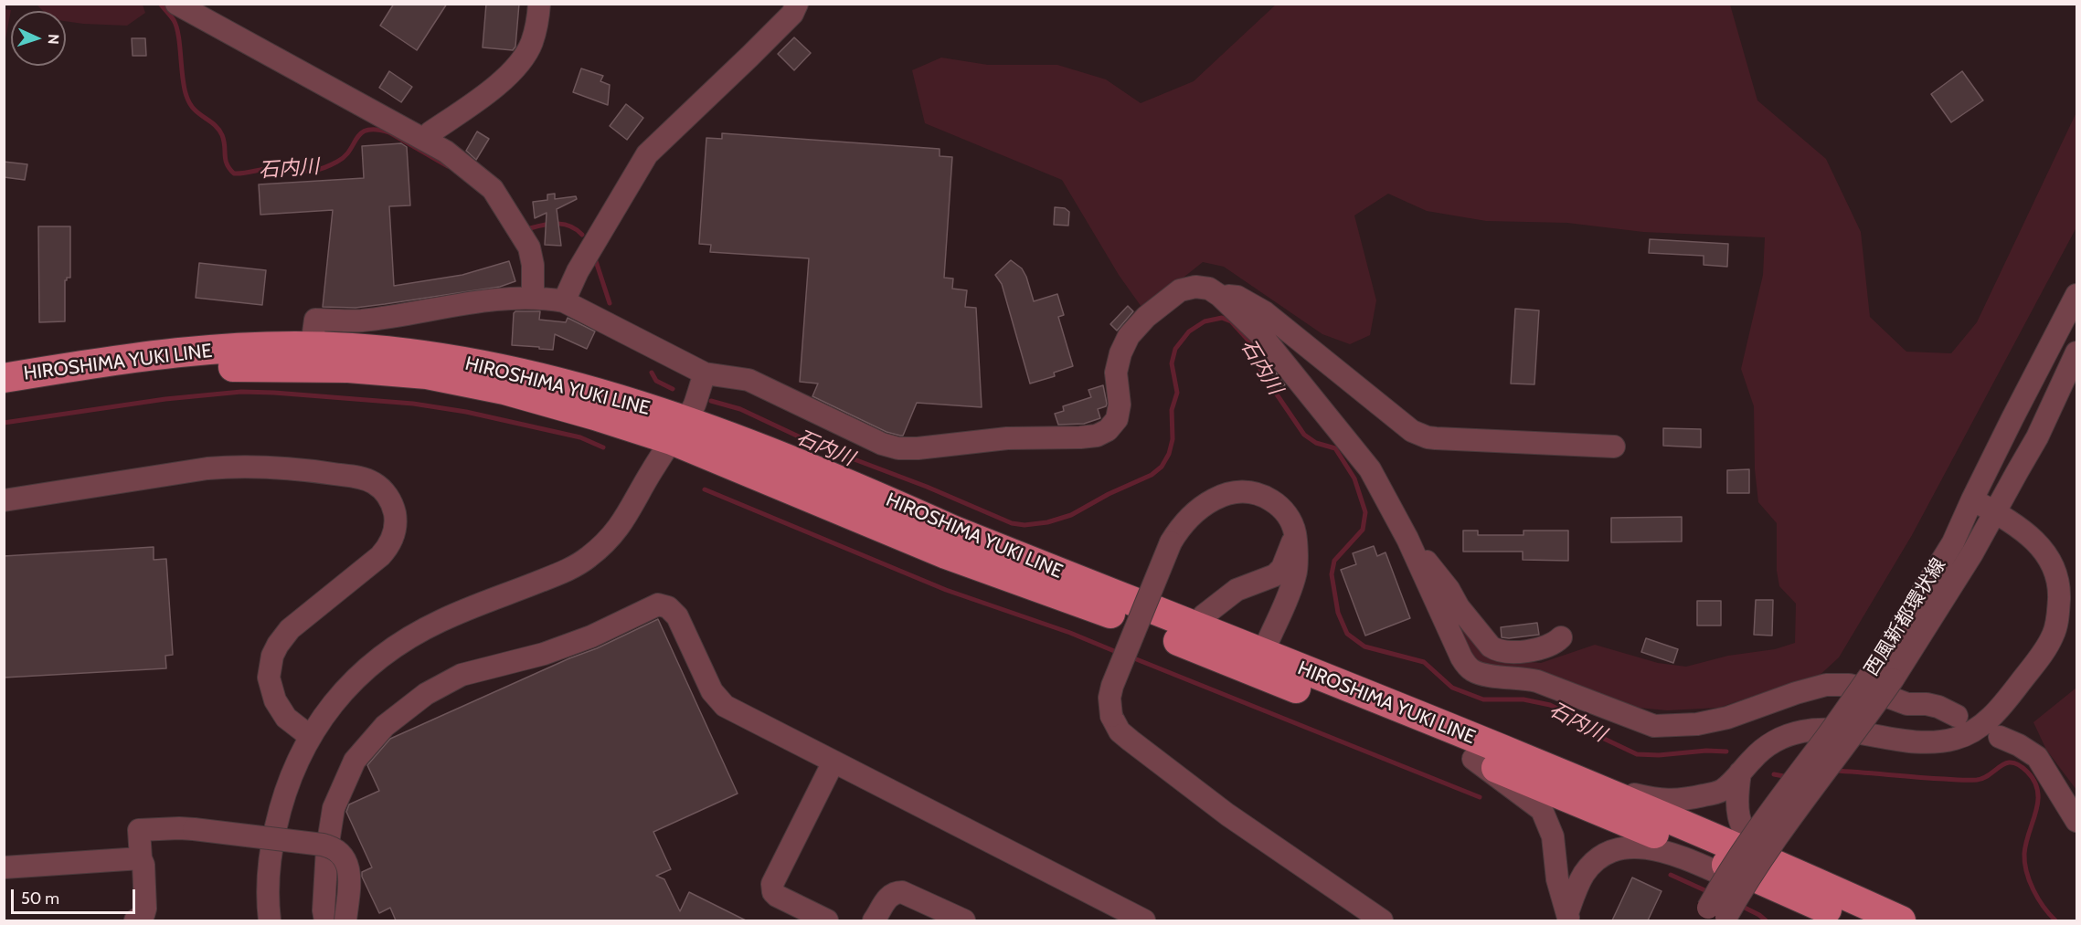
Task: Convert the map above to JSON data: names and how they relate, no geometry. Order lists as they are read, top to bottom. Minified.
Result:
{"streets":{"main road":["HIROSHIMA YUKI LINE"],"street":["西風新都環状線"]},"water":["石内川"],"scale_bar":"50 m","north":"right"}
